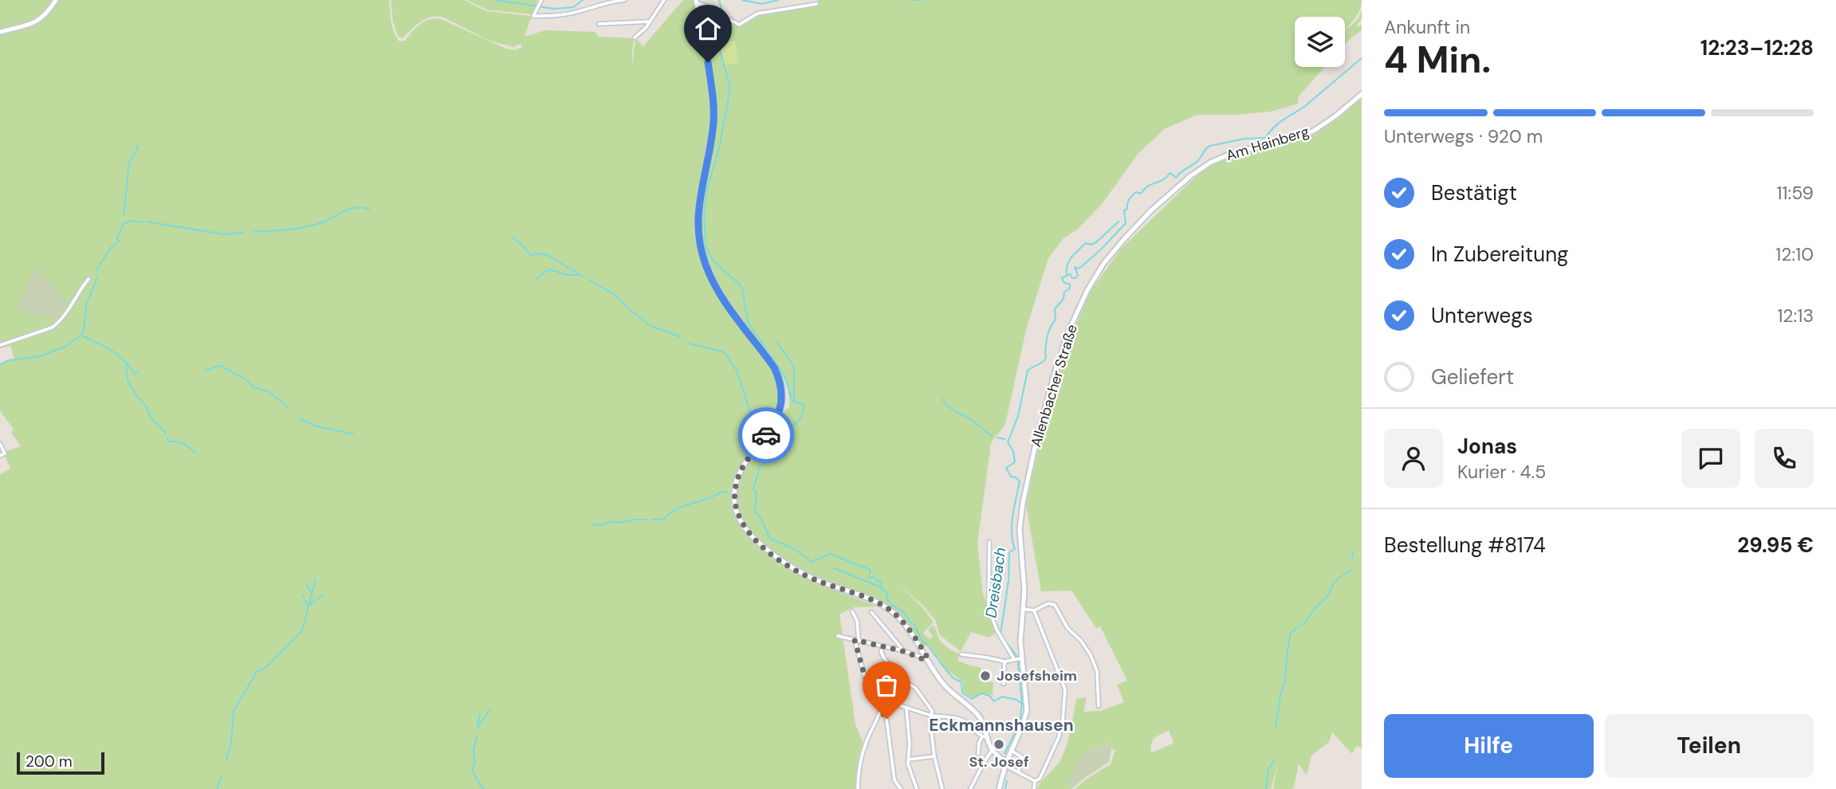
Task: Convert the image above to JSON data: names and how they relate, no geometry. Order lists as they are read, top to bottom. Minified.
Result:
{"streets":{"main road":["Am Hainberg","Allenbacher Straße"]},"crossings":[["Am Hainberg","Allenbacher Straße"]],"districts":["Eckmannshausen"],"water":["Dreisbach"],"places":["Josefsheim","St. Josef"],"scale_bar":"200 m","page":{"heading":["4 Min.","Ankunft in","12:23–12:28"],"panel":["Jonas","Kurier · 4.5","Bestellung #8174","29.95 €"],"bar":"Unterwegs · 920 m","list":[["Bestätigt","11:59"],["In Zubereitung","12:10"],["Unterwegs","12:13"],"Geliefert"],"buttons":["Hilfe","Teilen"],"scale":"200 m"}}
